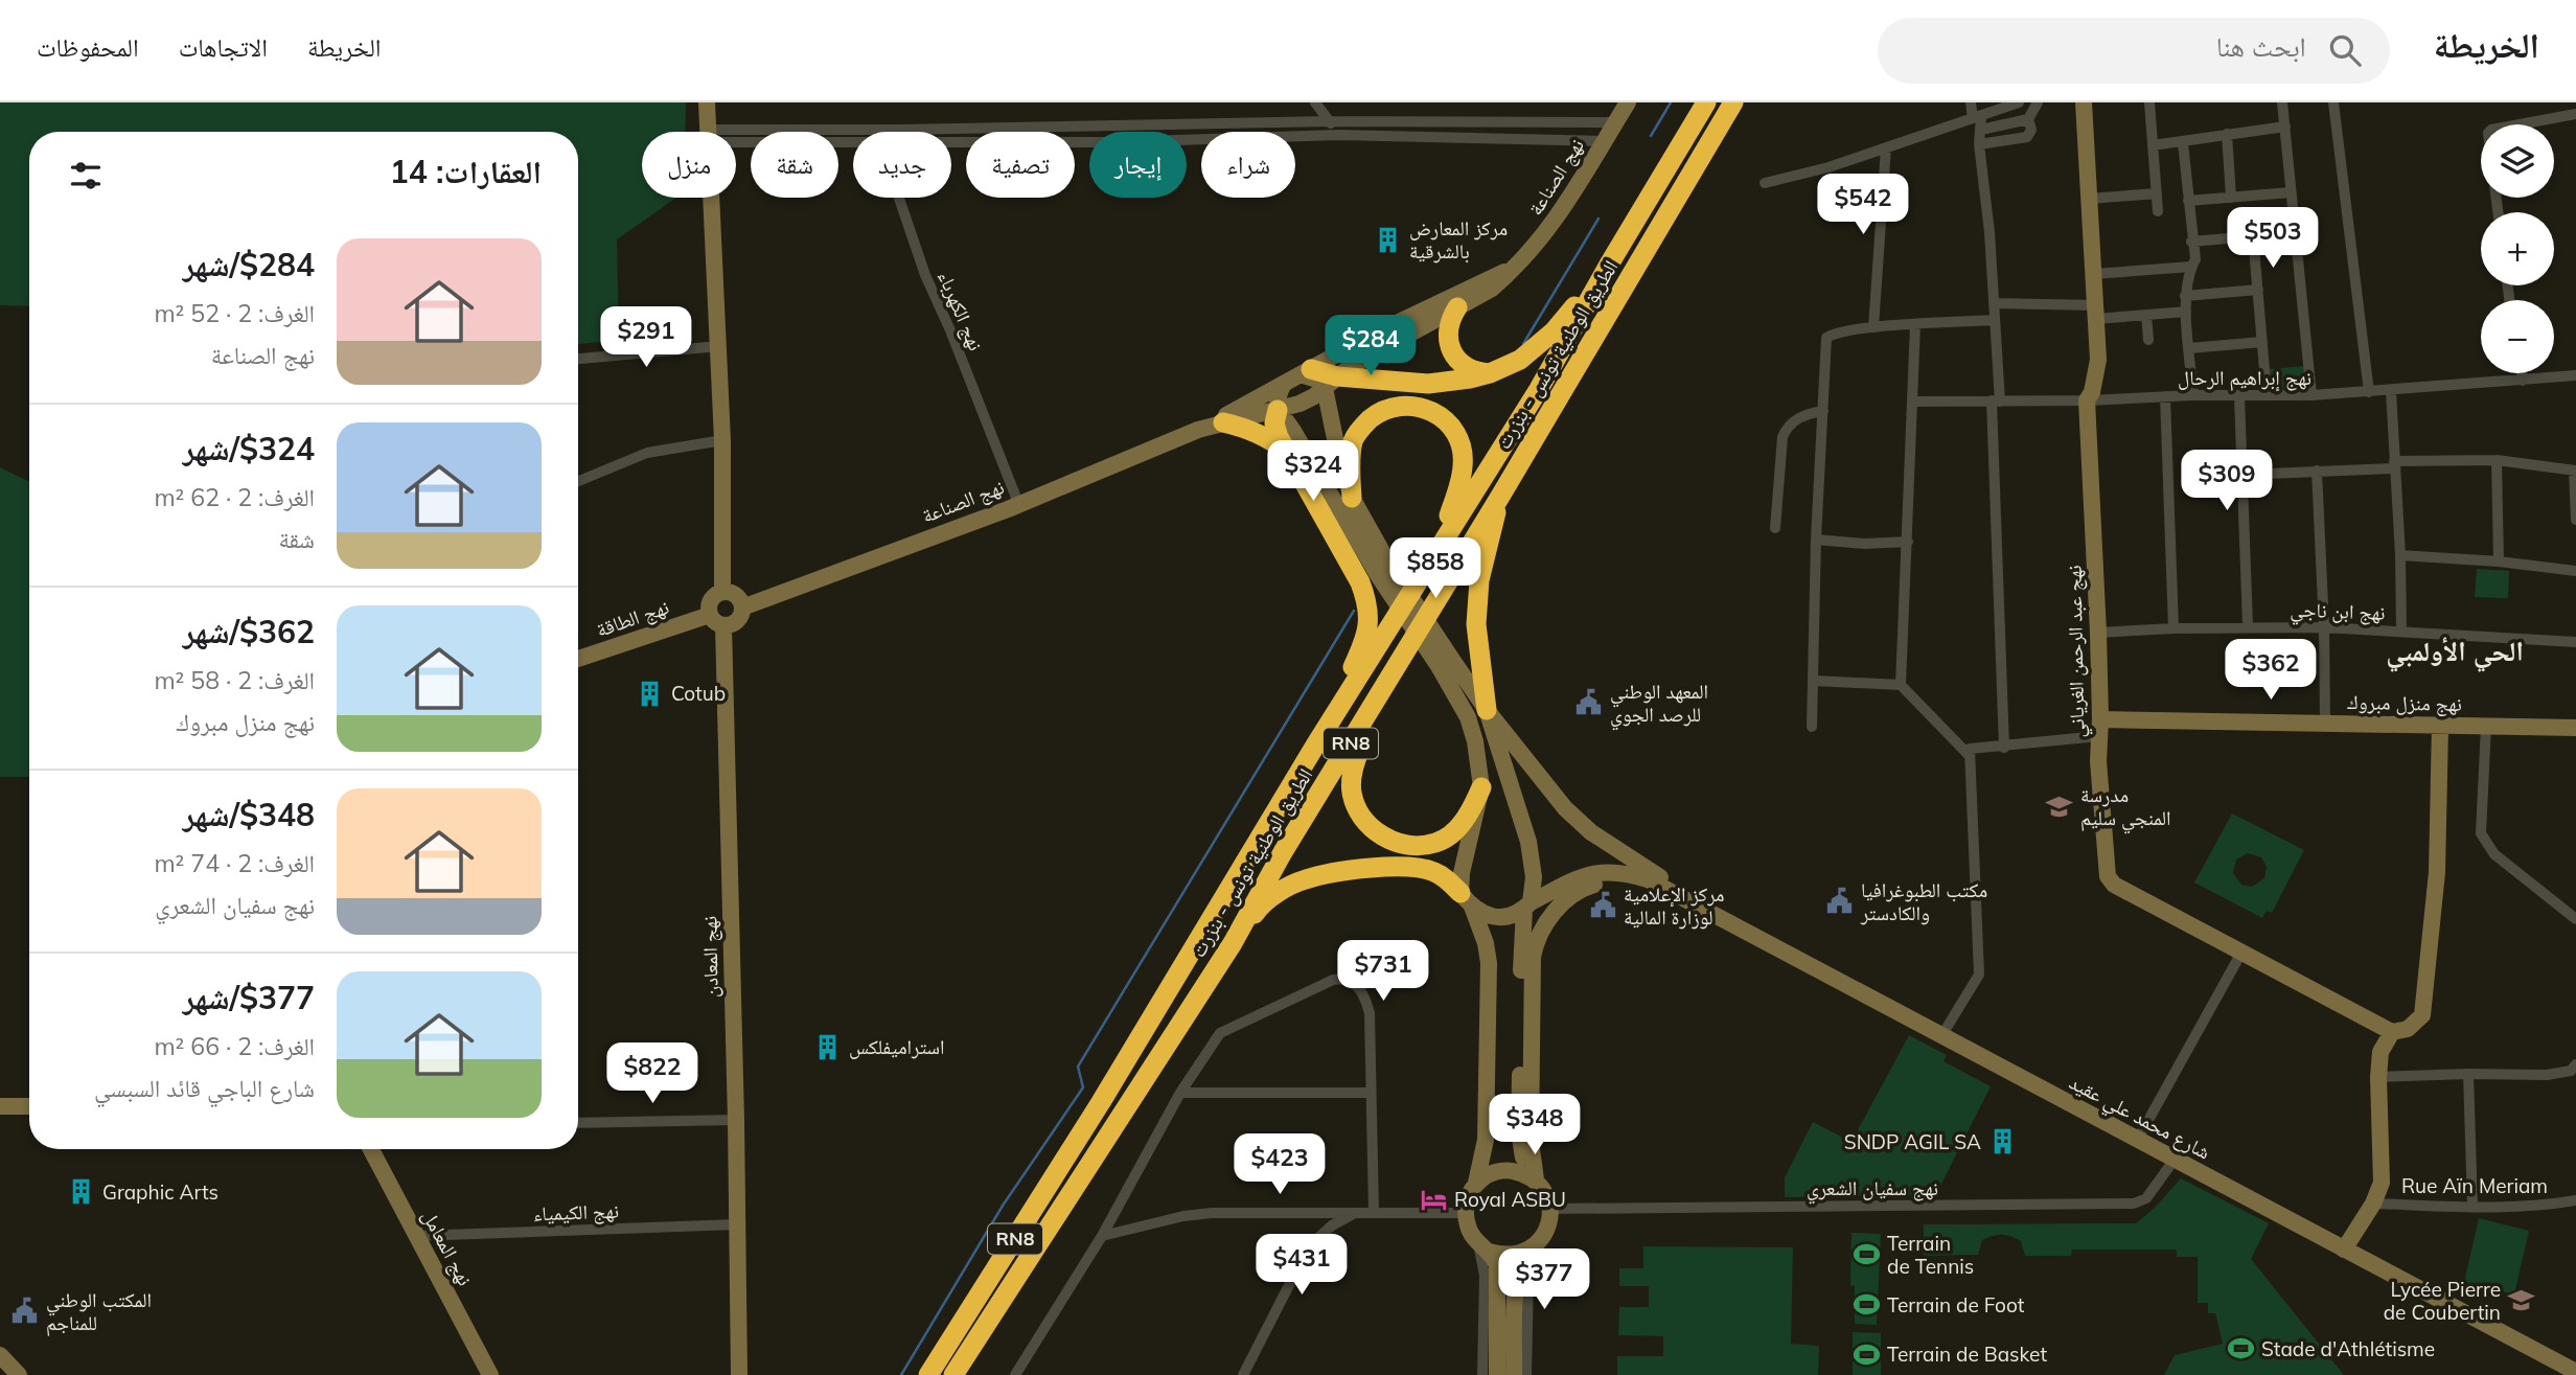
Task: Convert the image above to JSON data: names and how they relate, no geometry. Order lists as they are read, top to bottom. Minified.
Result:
{"streets":{"highway":["الطريق الوطنية تونس - بنزرت","RN8"],"street":["نهج الصناعة","نهج الكهرباء","نهج إبراهيم الرحال","نهج ابن ناجي","نهج الطاقة","نهج عبد الرحمن الغرياني","نهج منزل مبروك","نهج المعادن","شارع محمد علي عقيد","Rue Aïn Meriam","نهج سفيان الشعري","نهج الكيمياء","نهج المعامل"]},"crossings":[["نهج الصناعة","نهج الكهرباء"],["نهج الصناعة","نهج الطاقة"],["نهج الصناعة","نهج المعادن"],["نهج إبراهيم الرحال","نهج عبد الرحمن الغرياني"],["نهج ابن ناجي","نهج عبد الرحمن الغرياني"],["نهج الطاقة","نهج المعادن"],["نهج عبد الرحمن الغرياني","نهج منزل مبروك"],["نهج المعادن","نهج الكيمياء"],["شارع محمد علي عقيد","نهج سفيان الشعري"],["نهج الكيمياء","نهج المعامل"]],"districts":["الحي الأولمبي"],"places":{"building":["مركز المعارض بالشرقية","Cotub","استراميفلكس","SNDP AGIL SA","Graphic Arts"],"public building":["المعهد الوطني للرصد الجوي","مكتب الطبوغرافيا والكادستر","مركز الإعلامية لوزارة المالية","المكتب الوطني للمناجم"],"school or university":["مدرسة المنجي سليم","Lycée Pierre de Coubertin"],"hotel":["Royal ASBU"],"sports":["Terrain de Tennis","Terrain de Foot","Stade d'Athlétisme","Terrain de Basket"]},"page":{"header":"الخريطة","search":"ابحث هنا","nav":["الخريطة","الاتجاهات","المحفوظات"],"map_buttons":["+","−"],"chip":["شراء","إيجار","تصفية","جديد","شقة","منزل"],"heading":"العقارات: 14","price":["$542","$503","$291","$284","$324","$309","$858","$362","$731","$822","$348","$423","$431","$377"],"list":[{"name":"$284/شهر","note":"الغرف: 2 · 52 m² · نهج الصناعة"},{"name":"$324/شهر","note":"الغرف: 2 · 62 m² · شقة"},{"name":"$362/شهر","note":"الغرف: 2 · 58 m² · نهج منزل مبروك"},{"name":"$348/شهر","note":"الغرف: 2 · 74 m² · نهج سفيان الشعري"},{"name":"$377/شهر","note":"الغرف: 2 · 66 m² · شارع الباجي قائد السبسي"}]}}
